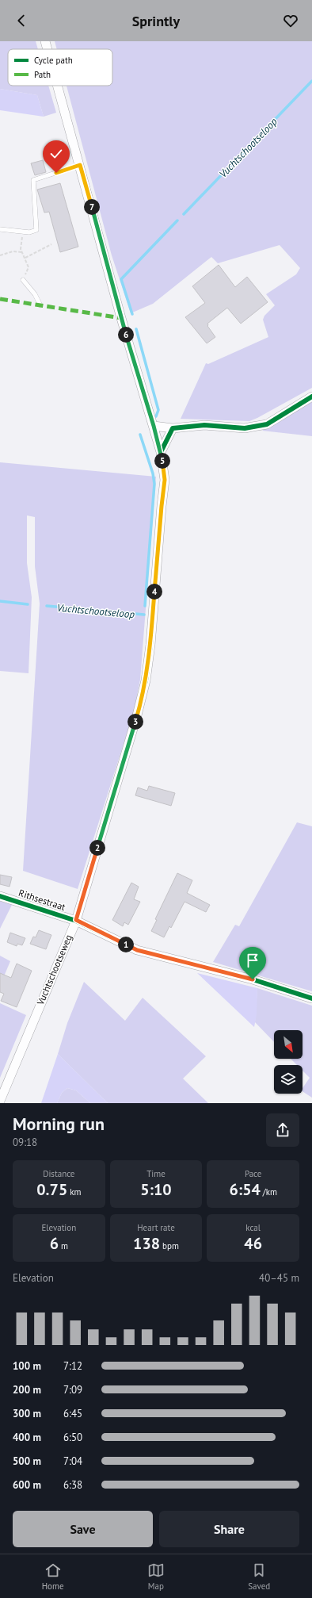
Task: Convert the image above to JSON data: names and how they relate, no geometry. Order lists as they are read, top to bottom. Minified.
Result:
{"streets":{"street":["Rithsestraat","Vuchtschootseweg"]},"crossings":[["Rithsestraat","Vuchtschootseweg"]],"water":["Vuchtschootseloop"],"legend":["Cycle path","Path"],"north":"bottom right","page":{"header":"Sprintly","pins":["7","6","5","4","3","2","1"],"heading":["Morning run","09:18"],"stats":[["Distance","0.75 km"],["Time","5:10"],["Pace","6:54 /km"],["Elevation","6 m"],["Heart rate","138 bpm"],["kcal","46"]],"chart":["Elevation","40–45 m"],"list":[{"name":"100 m","note":"7:12"},{"name":"200 m","note":"7:09"},{"name":"300 m","note":"6:45"},{"name":"400 m","note":"6:50"},{"name":"500 m","note":"7:04"},{"name":"600 m","note":"6:38"}],"buttons":["Save","Share"],"tabs":["Home","Map","Saved"]}}
